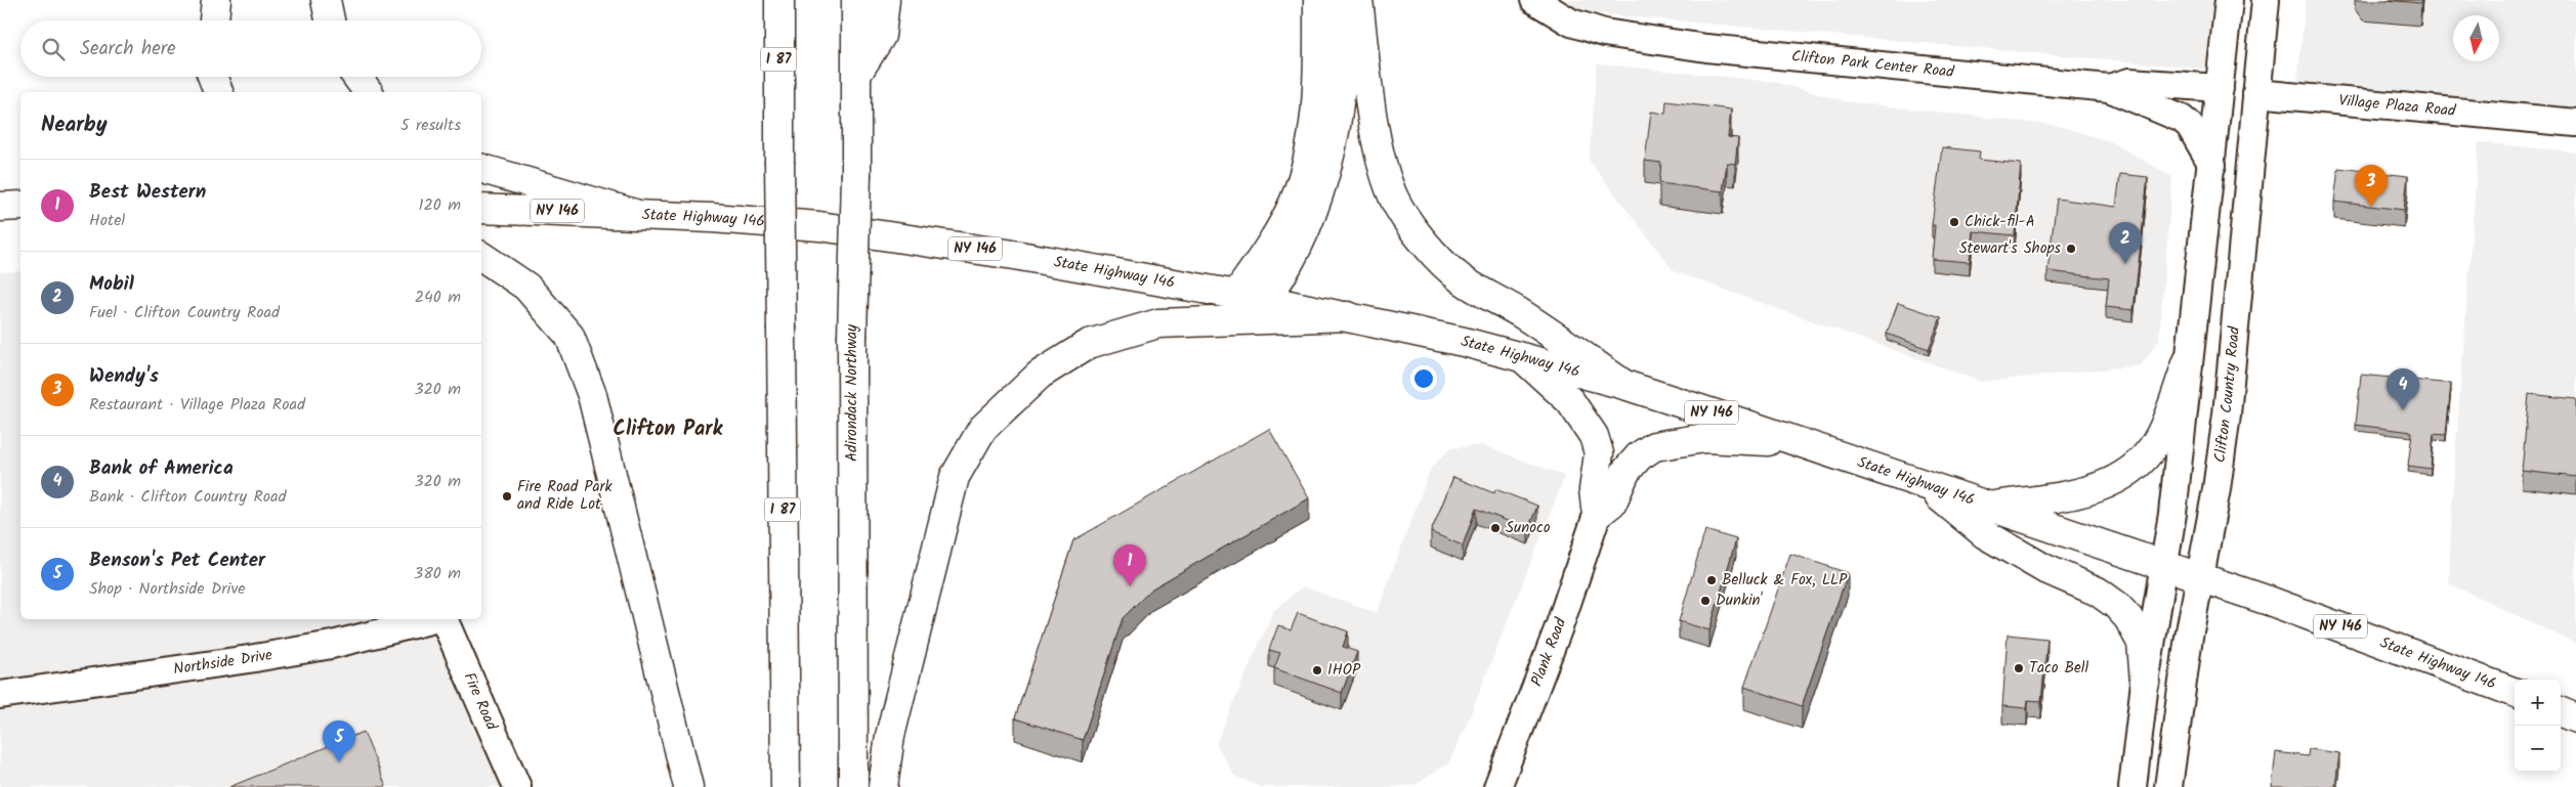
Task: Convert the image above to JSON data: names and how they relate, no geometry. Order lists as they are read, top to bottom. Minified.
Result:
{"streets":{"main road":["I 87","NY 146","State Highway 146","Adirondack Northway"],"street":["Clifton Park Center Road","Village Plaza Road","Clifton Country Road","Plank Road","Northside Drive","Fire Road"]},"crossings":[["Village Plaza Road","Clifton Country Road"],["State Highway 146","Clifton Country Road"]],"districts":["Clifton Park"],"places":["Chick-fil-A","Stewart's Shops","Fire Road Park and Ride Lot","Sunoco","Belluck & Fox, LLP","Dunkin'","Taco Bell","IHOP"],"north":"bottom","page":{"search":"Search here","heading":["Nearby","5 results"],"list":[{"mark":"1","name":"Best Western","note":"Hotel","value":"120 m"},{"mark":"2","name":"Mobil","note":"Fuel · Clifton Country Road","value":"240 m"},{"mark":"3","name":"Wendy's","note":"Restaurant · Village Plaza Road","value":"320 m"},{"mark":"4","name":"Bank of America","note":"Bank · Clifton Country Road","value":"320 m"},{"mark":"5","name":"Benson's Pet Center","note":"Shop · Northside Drive","value":"380 m"}],"pins":["3","2","4","1","5"],"map_buttons":["+","−"]}}
